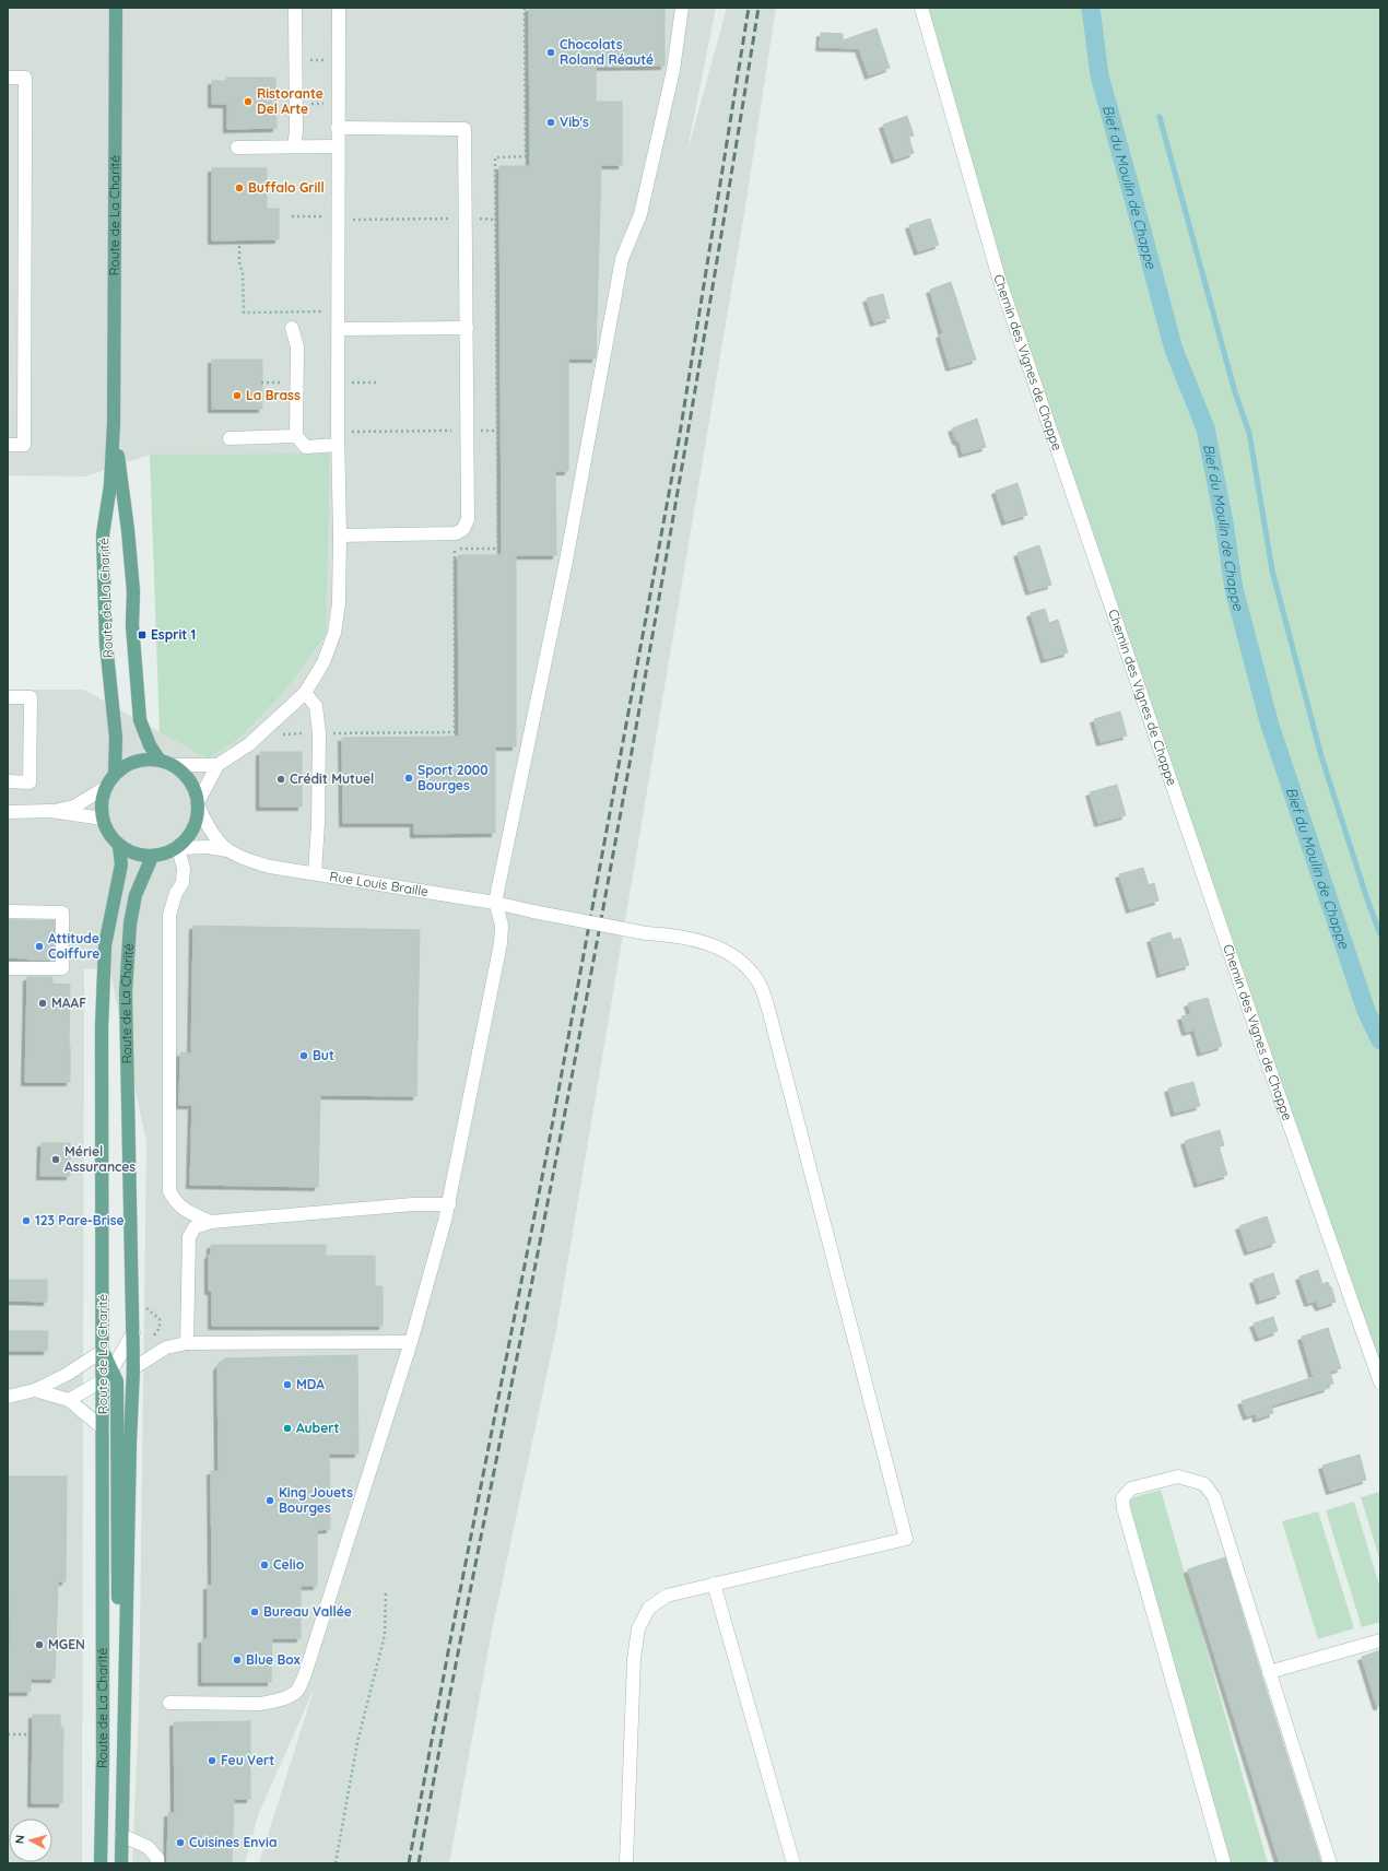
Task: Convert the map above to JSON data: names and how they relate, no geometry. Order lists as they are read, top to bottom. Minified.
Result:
{"streets":{"main road":["Route de La Charité"],"street":["Chemin des Vignes de Chappe","Rue Louis Braille"]},"crossings":[["Route de La Charité","Rue Louis Braille"]],"water":["Bief du Moulin de Chappe"],"places":{"other":["Chocolats Roland Réauté","Ristorante Del Arte","Vib's","Buffalo Grill","La Brass","Sport 2000 Bourges","Crédit Mutuel","Attitude Coiffure","MAAF","But","Mériel Assurances","123 Pare-Brise","MDA","Aubert","King Jouets Bourges","Celio","Bureau Vallée","MGEN","Blue Box","Feu Vert","Cuisines Envia"],"transit":["Esprit 1"]},"north":"left"}
